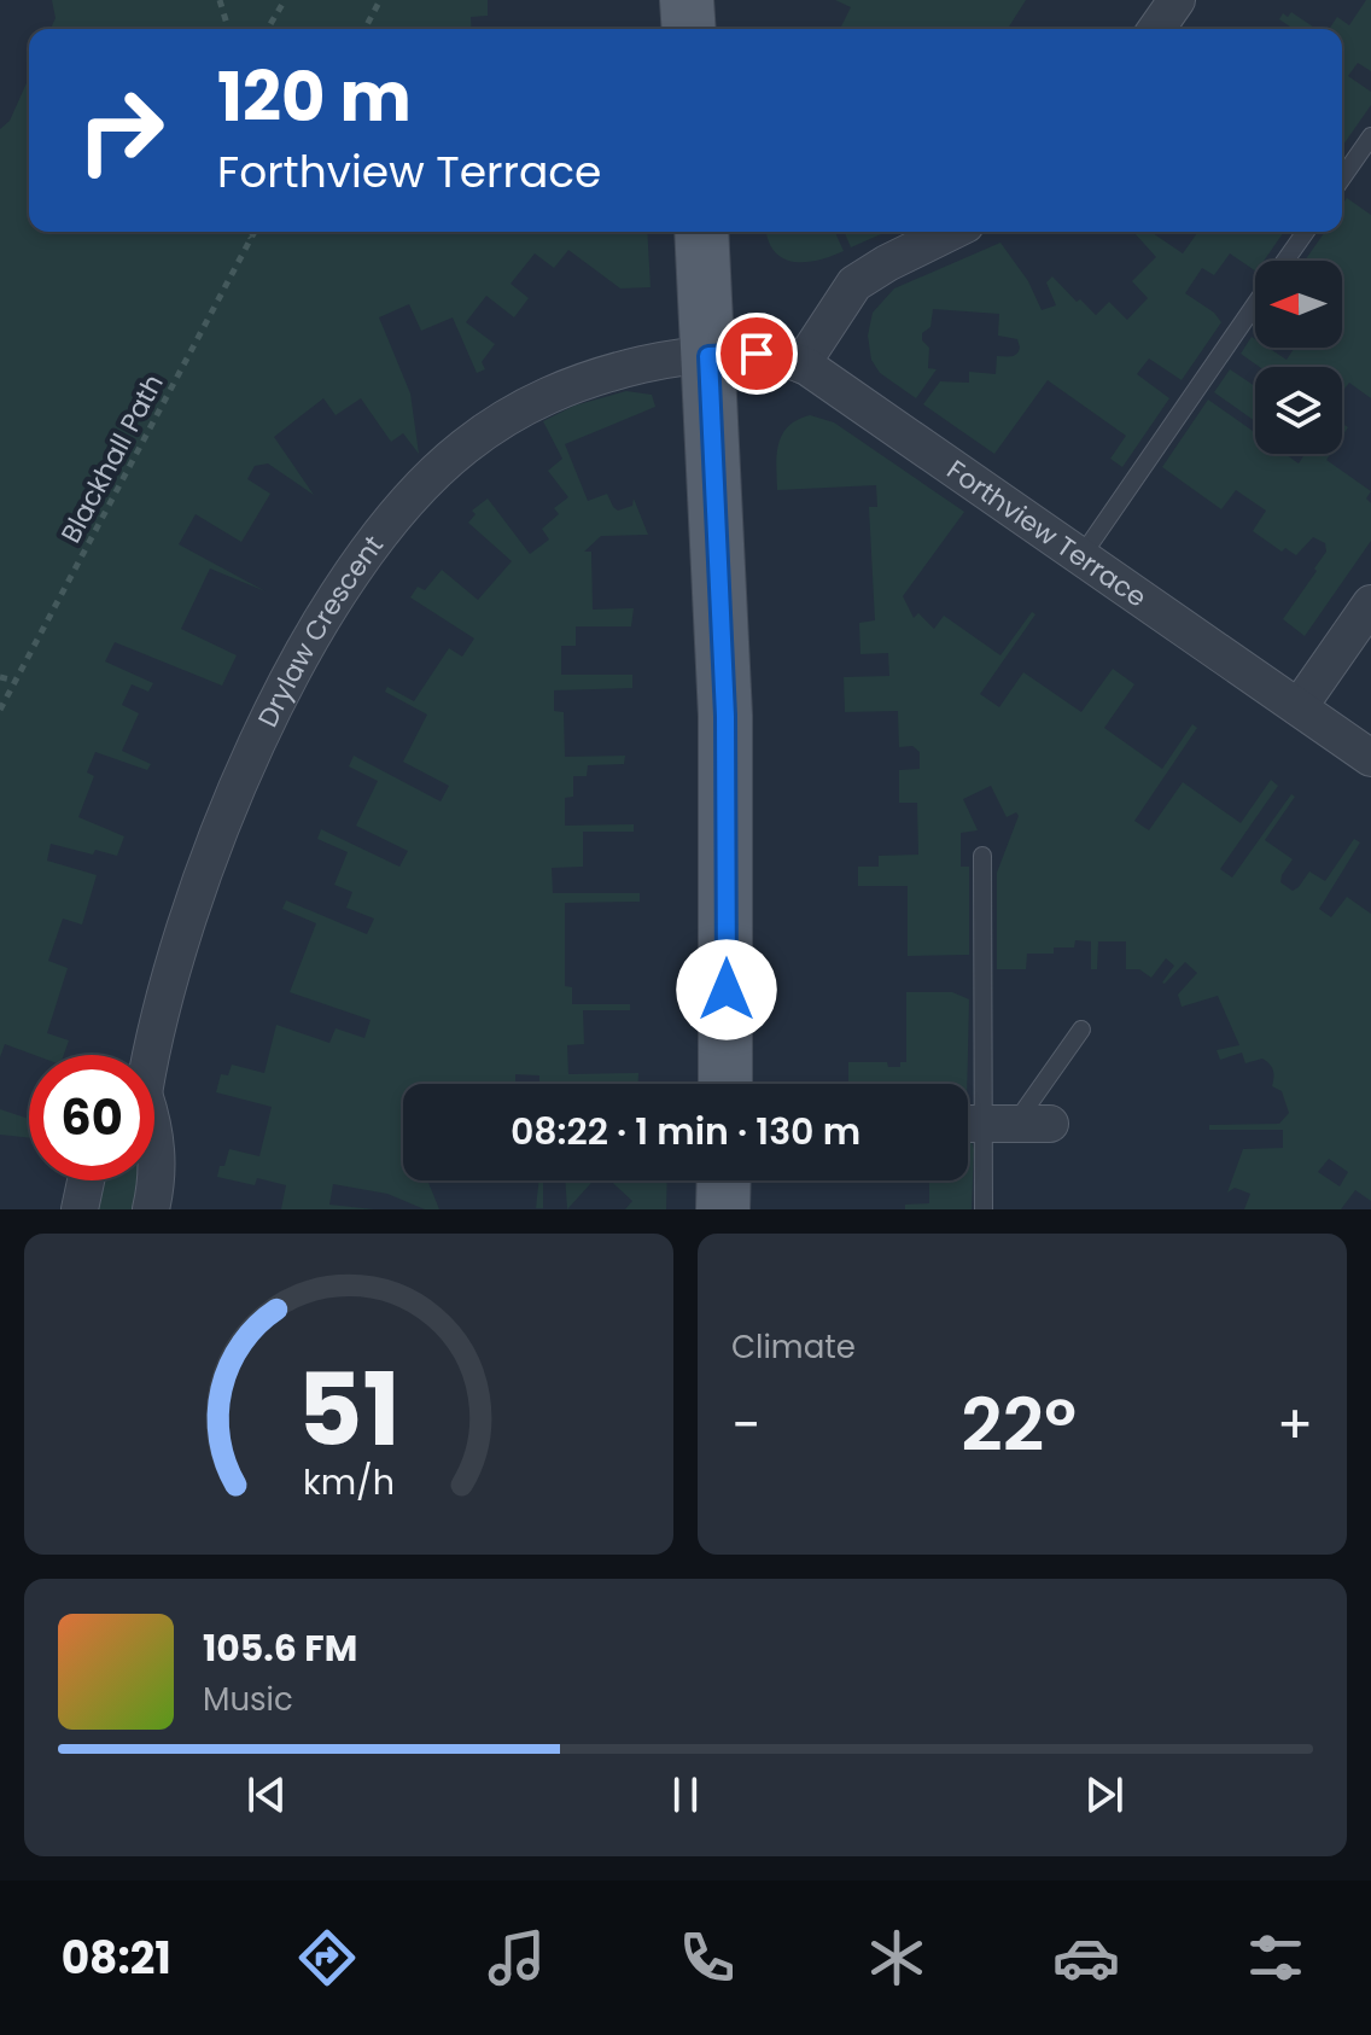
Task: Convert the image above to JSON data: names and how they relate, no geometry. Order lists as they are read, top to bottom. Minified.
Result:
{"streets":{"street":["Forthview Terrace","Drylaw Crescent"],"path":["Blackhall Path"]},"crossings":[["Forthview Terrace","Drylaw Crescent"]],"north":"left","page":{"turn":["120 m","Forthview Terrace"],"limit":"60","trip":"08:22 · 1 min · 130 m","tile":"Climate","heat":["−","22°","+"],"song":["105.6 FM","Music"],"tabs":"08:21","gauge":["51","km/h"]}}
